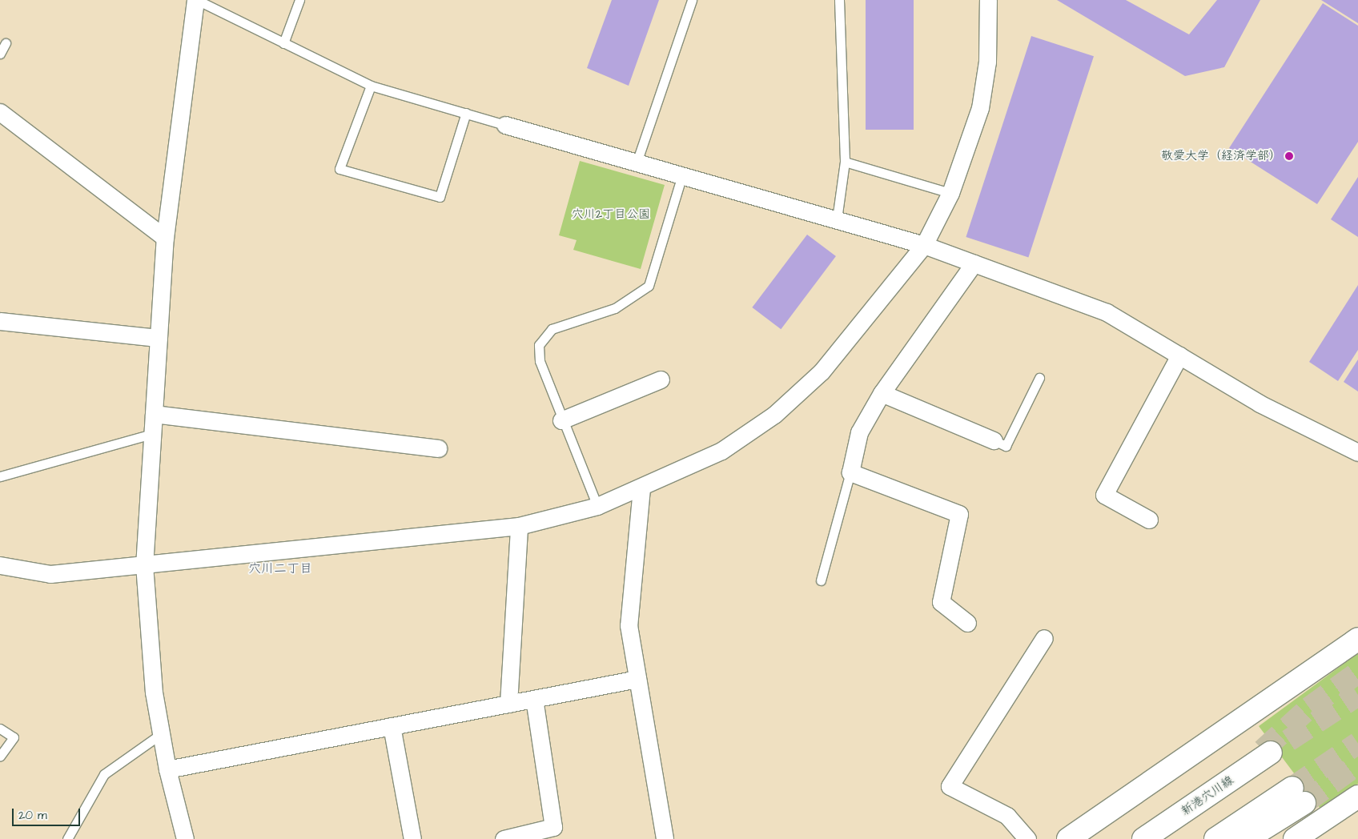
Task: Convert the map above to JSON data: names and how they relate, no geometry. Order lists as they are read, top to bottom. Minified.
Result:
{"streets":{"street":["新港穴川線"]},"districts":["穴川二丁目"],"parks":["穴川2丁目公園"],"places":["敬愛大学（経済学部）"],"scale_bar":"20 m"}
